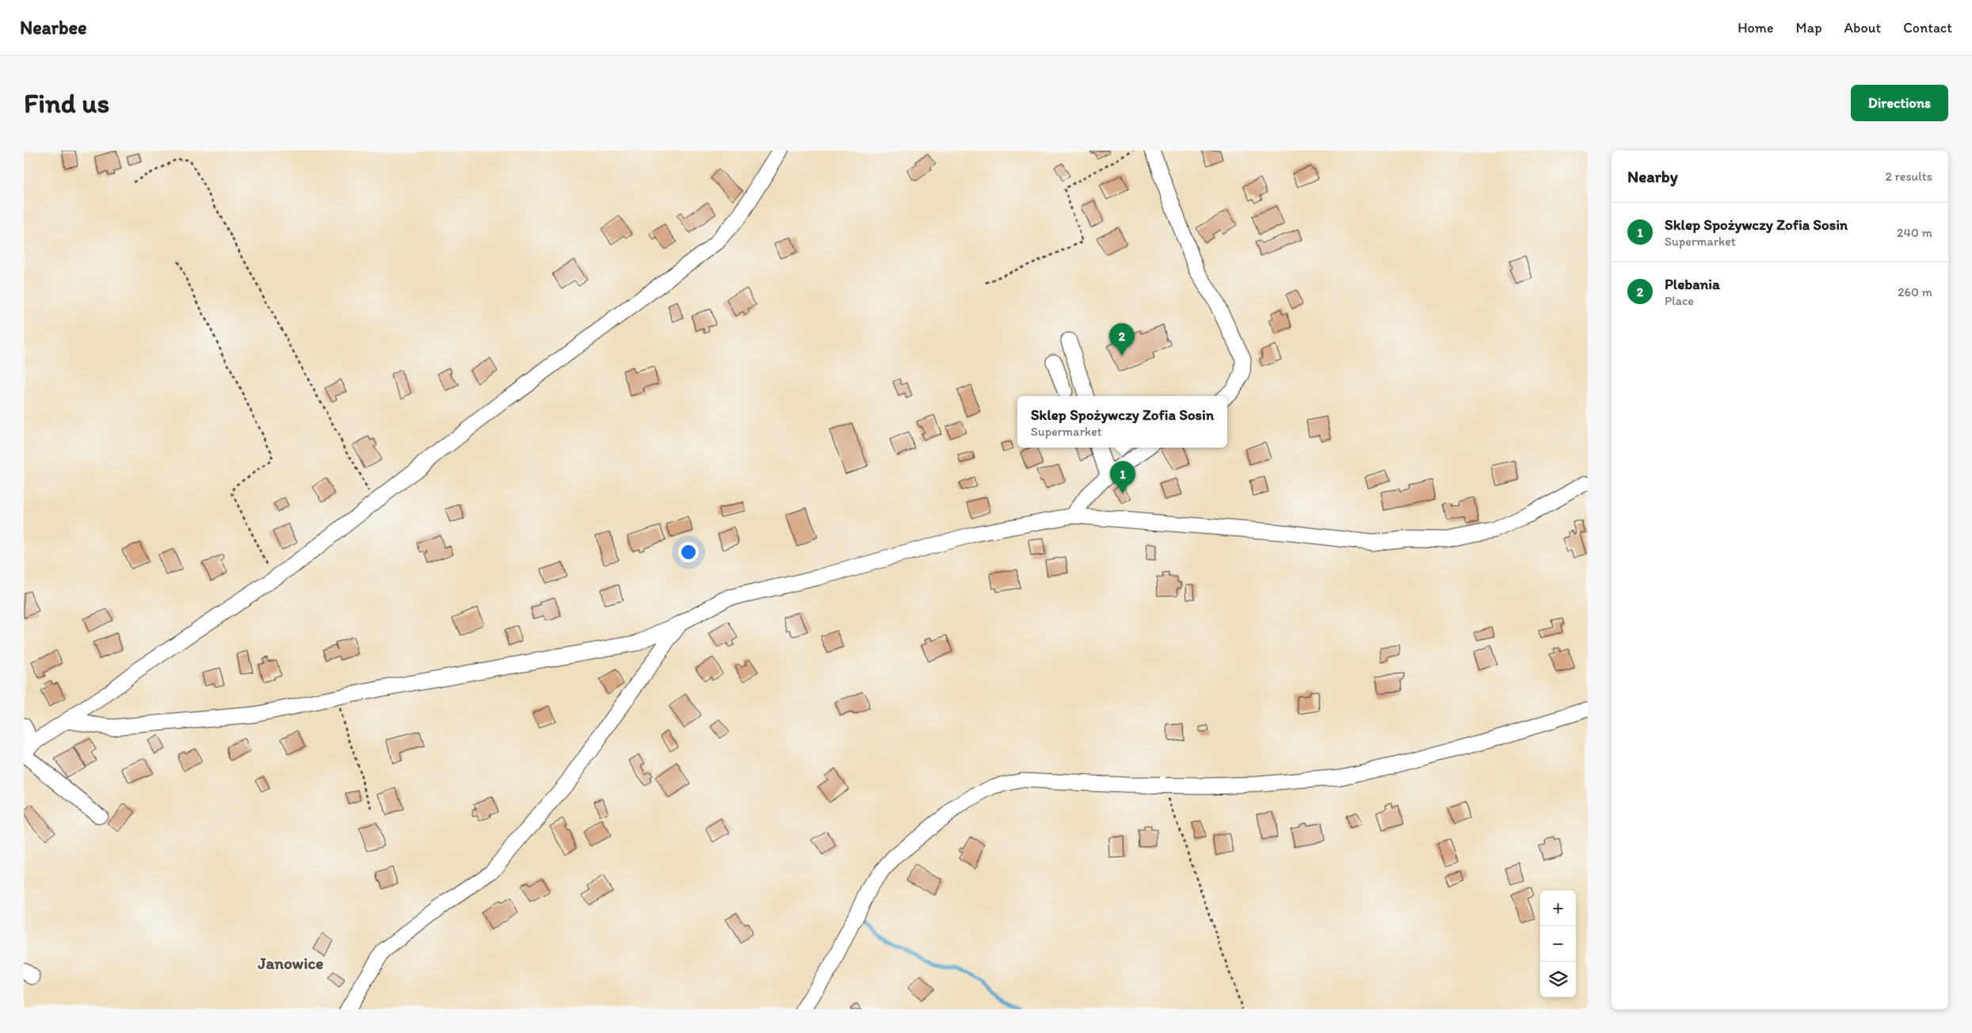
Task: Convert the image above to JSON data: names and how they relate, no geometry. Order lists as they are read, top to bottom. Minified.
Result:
{"districts":["Janowice"],"page":{"header":"Nearbee","nav":["Home","Map","About","Contact"],"buttons":"Directions","title":"Find us","heading":["Nearby","2 results"],"list":[{"mark":"1","name":"Sklep Spożywczy Zofia Sosin","note":"Supermarket","value":"240 m"},{"mark":"2","name":"Plebania","note":"Place","value":"260 m"}],"pins":["2","1"],"popup":["Sklep Spożywczy Zofia Sosin","Supermarket"],"map_buttons":["+","−"]}}
